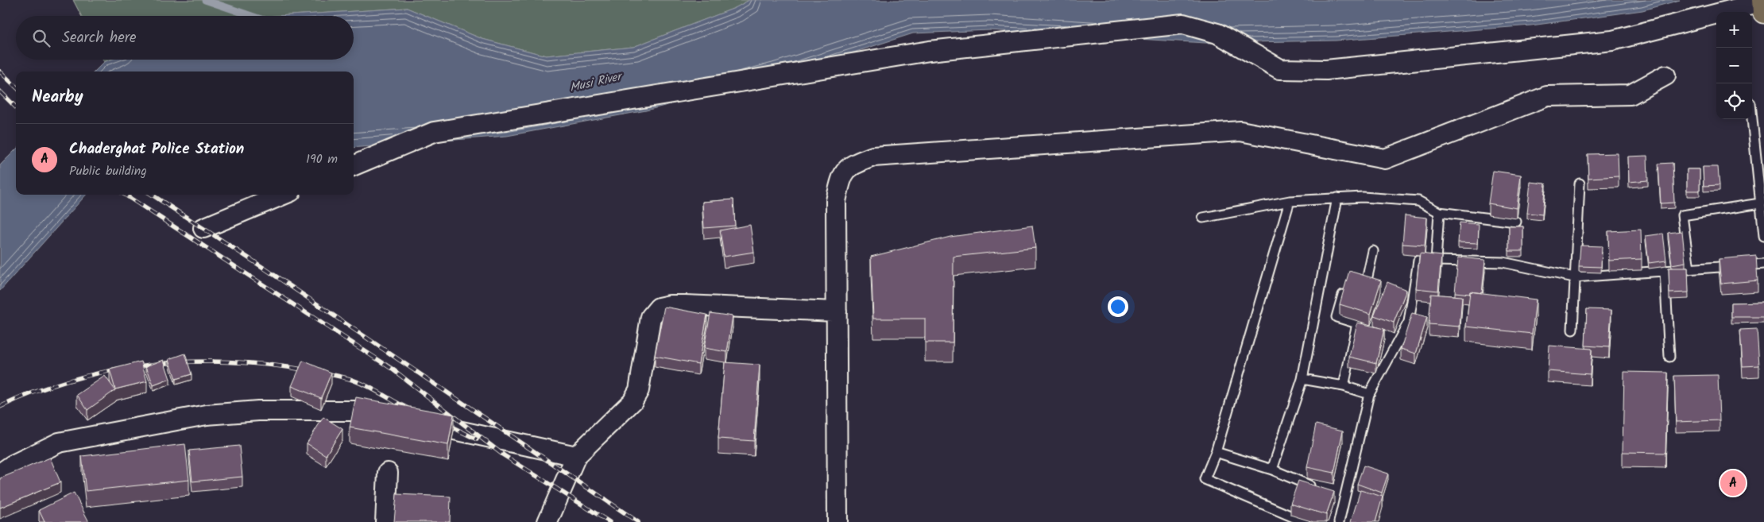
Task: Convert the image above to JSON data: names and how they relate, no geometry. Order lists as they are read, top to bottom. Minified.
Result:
{"water":["Musi River"],"page":{"map_buttons":["+","−"],"search":"Search here","heading":"Nearby","list":[{"mark":"A","name":"Chaderghat Police Station","note":"Public building","value":"190 m"}],"pins":"A"}}
